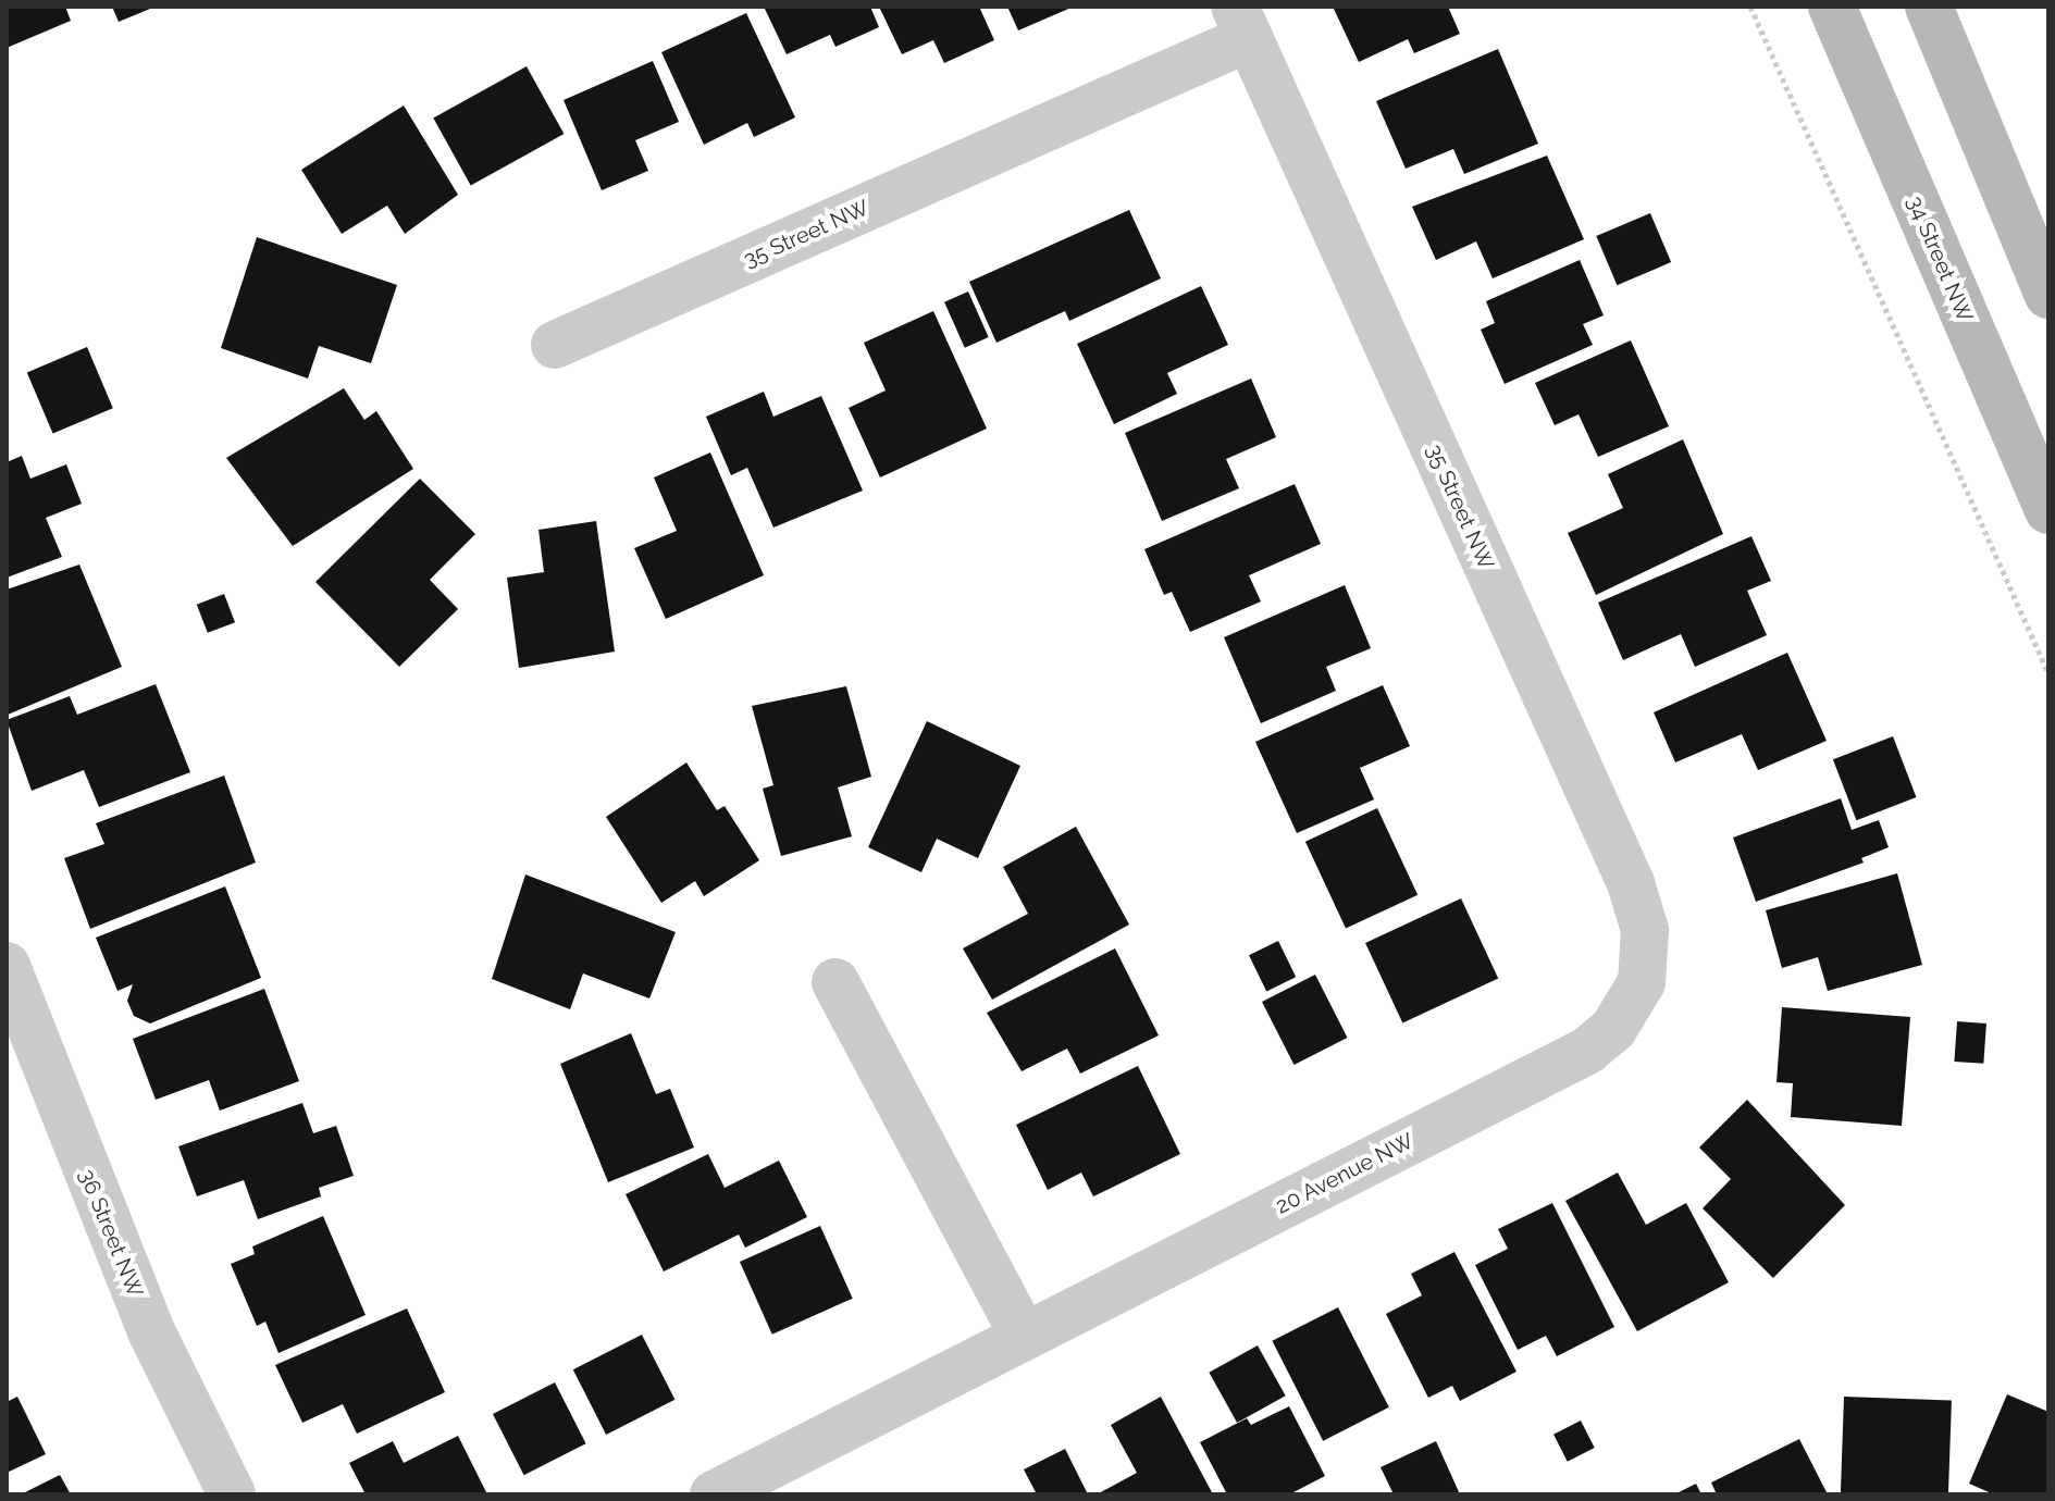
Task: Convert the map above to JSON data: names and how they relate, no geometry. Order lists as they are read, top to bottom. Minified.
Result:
{"streets":{"main road":["34 Street NW"],"street":["35 Street NW","20 Avenue NW","36 Street NW"]},"crossings":[["35 Street NW","20 Avenue NW"]]}
